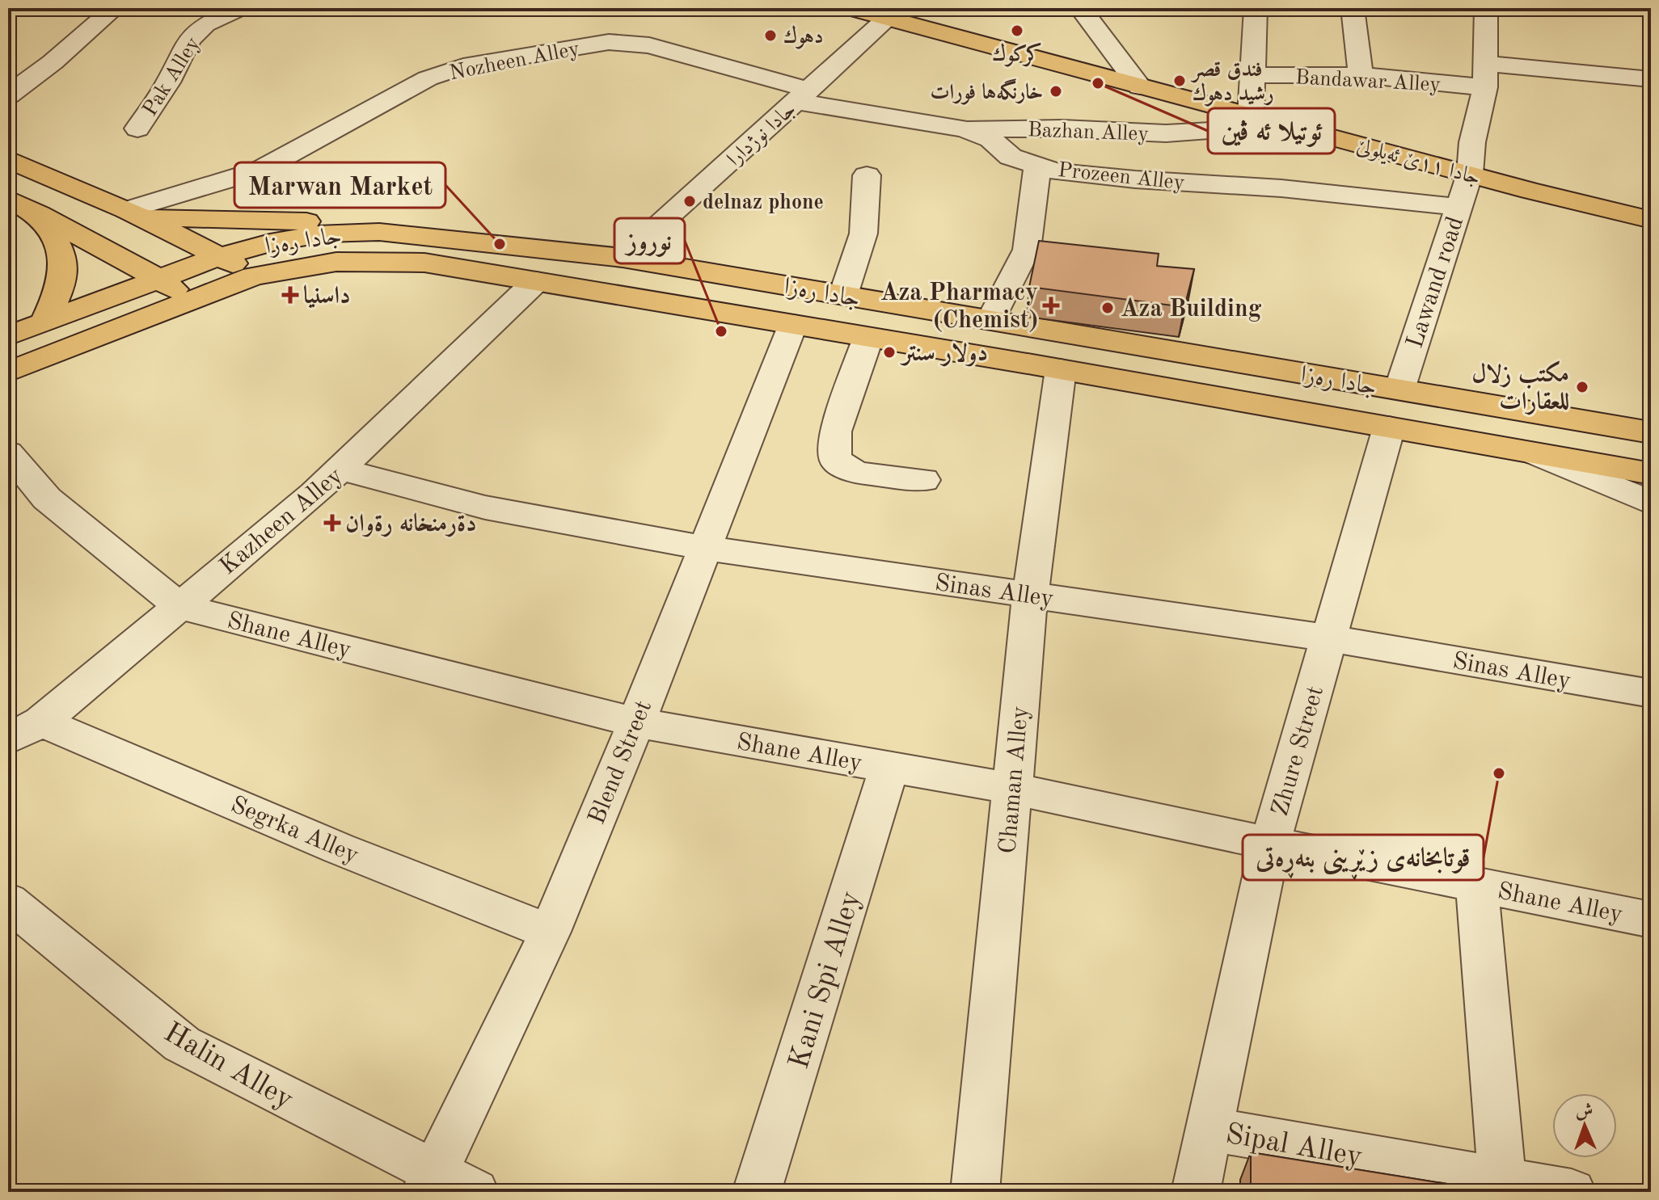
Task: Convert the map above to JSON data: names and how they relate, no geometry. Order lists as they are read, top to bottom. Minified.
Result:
{"streets":{"main road":["جادا ١١ێ ئه‌یلولێ","جادا ره‌زا"],"street":["Nozheen Alley","Pak Alley","Bandawar Alley","Bazhan Alley","جادا نوژدارا","Prozeen Alley","Lawand road","Kazheen Alley","Sinas Alley","Shane Alley","Zhure Street","Blend Street","Chaman Alley","Segrka Alley","Kani Spi Alley","Halin Alley","Sipal Alley"]},"crossings":[["Nozheen Alley","جادا نوژدارا"],["Nozheen Alley","Prozeen Alley"],["Bandawar Alley","Lawand road"],["Bazhan Alley","جادا ١١ێ ئه‌یلولێ"],["Bazhan Alley","Prozeen Alley"],["جادا نوژدارا","جادا ١١ێ ئه‌یلولێ"],["جادا نوژدارا","Prozeen Alley"],["جادا نوژدارا","جادا ره‌زا"],["جادا ١١ێ ئه‌یلولێ","Lawand road"],["Prozeen Alley","Lawand road"],["جادا ره‌زا","Lawand road"],["جادا ره‌زا","Kazheen Alley"],["جادا ره‌زا","Zhure Street"],["جادا ره‌زا","Blend Street"],["جادا ره‌زا","Chaman Alley"],["Kazheen Alley","Sinas Alley"],["Kazheen Alley","Shane Alley"],["Kazheen Alley","Segrka Alley"],["Sinas Alley","Zhure Street"],["Sinas Alley","Blend Street"],["Sinas Alley","Chaman Alley"],["Shane Alley","Zhure Street"],["Shane Alley","Blend Street"],["Shane Alley","Chaman Alley"],["Shane Alley","Kani Spi Alley"],["Zhure Street","Sipal Alley"],["Blend Street","Segrka Alley"],["Blend Street","Halin Alley"]],"places":{"other":["كركوك","دهوك","فندق قصر رشيد دهوك","ئوتيلا ئه ڤين","خارنگەها فورات","delnaz phone","Marwan Market","Aza Building","نوروز","دولار سنتر","مكتب زلال للعقارات","قوتابخانەی زێڕینی بنەڕەتی"],"health":["داسنيا","Aza Pharmacy (Chemist)","دةرمنخانه رةوان"]},"north":"top"}
